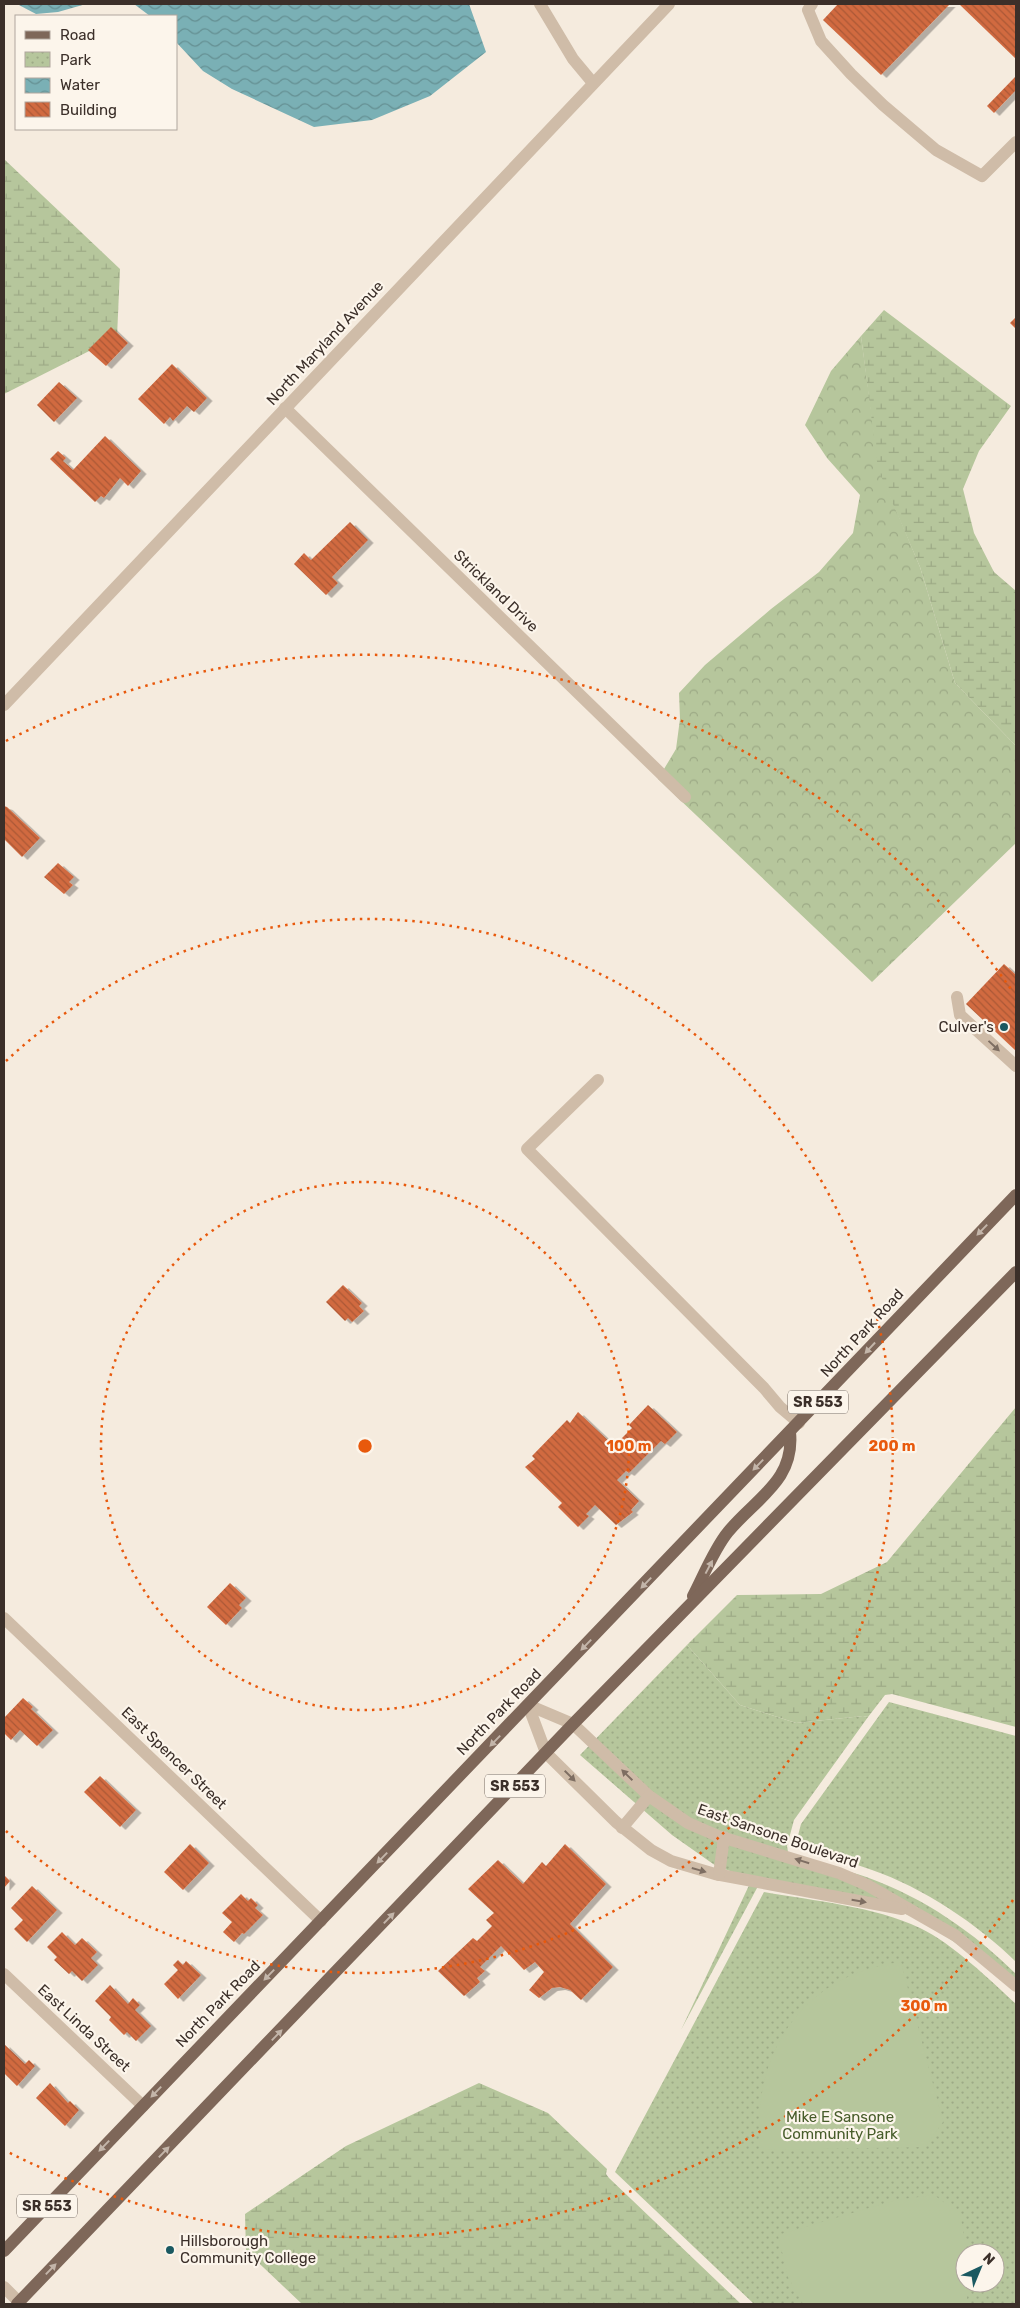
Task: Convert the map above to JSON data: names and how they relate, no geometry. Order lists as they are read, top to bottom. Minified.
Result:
{"streets":{"main road":["North Park Road","SR 553"],"street":["North Maryland Avenue","Strickland Drive","East Spencer Street","East Sansone Boulevard","East Linda Street"]},"crossings":[["North Maryland Avenue","Strickland Drive"],["North Park Road","East Spencer Street"],["North Park Road","East Sansone Boulevard"],["North Park Road","East Linda Street"],["SR 553","East Sansone Boulevard"]],"parks":["Mike E Sansone Community Park"],"places":["Culver's","Hillsborough Community College"],"legend":["Road","Park","Water","Building"],"north":"top right","rings":["100 m","200 m","300 m"]}
